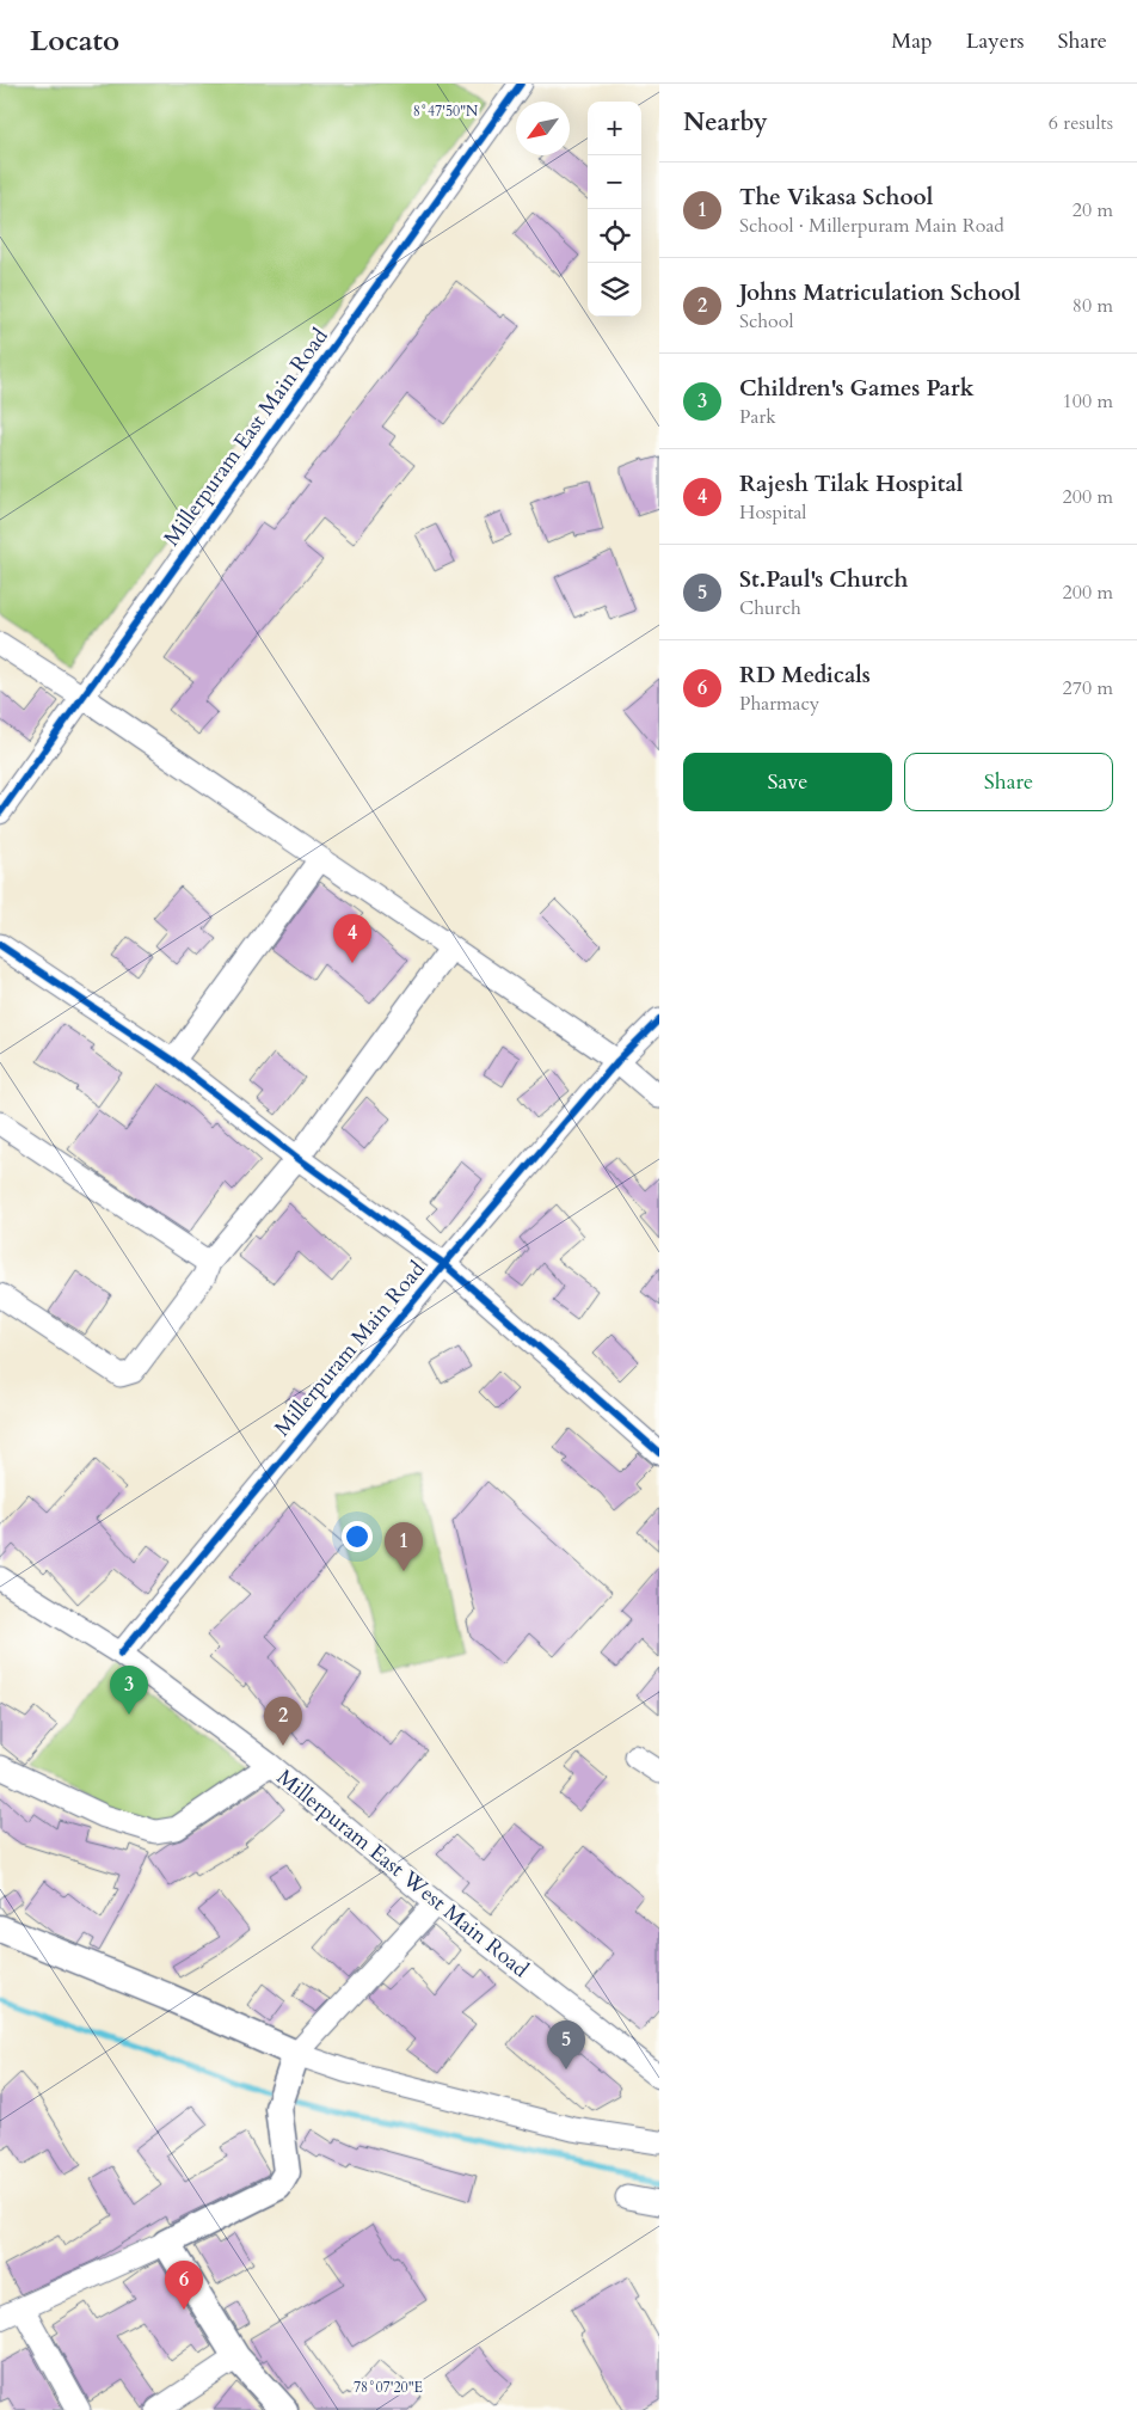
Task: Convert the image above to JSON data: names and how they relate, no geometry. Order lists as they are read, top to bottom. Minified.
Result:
{"streets":{"street":["Millerpuram East Main Road","Millerpuram Main Road","Millerpuram East West Main Road"]},"crossings":[["Millerpuram Main Road","Millerpuram East West Main Road"]],"north":"bottom left","page":{"header":"Locato","nav":["Map","Layers","Share"],"heading":["Nearby","6 results"],"map_buttons":["+","−"],"list":[{"mark":"1","name":"The Vikasa School","note":"School · Millerpuram Main Road","value":"20 m"},{"mark":"2","name":"Johns Matriculation School","note":"School","value":"80 m"},{"mark":"3","name":"Children's Games Park","note":"Park","value":"100 m"},{"mark":"4","name":"Rajesh Tilak Hospital","note":"Hospital","value":"200 m"},{"mark":"5","name":"St.Paul's Church","note":"Church","value":"200 m"},{"mark":"6","name":"RD Medicals","note":"Pharmacy","value":"270 m"}],"buttons":["Save","Share"],"pins":["4","1","3","2","5","6"]},"coordinates":["8°47'50\"N","78°07'20\"E"]}
